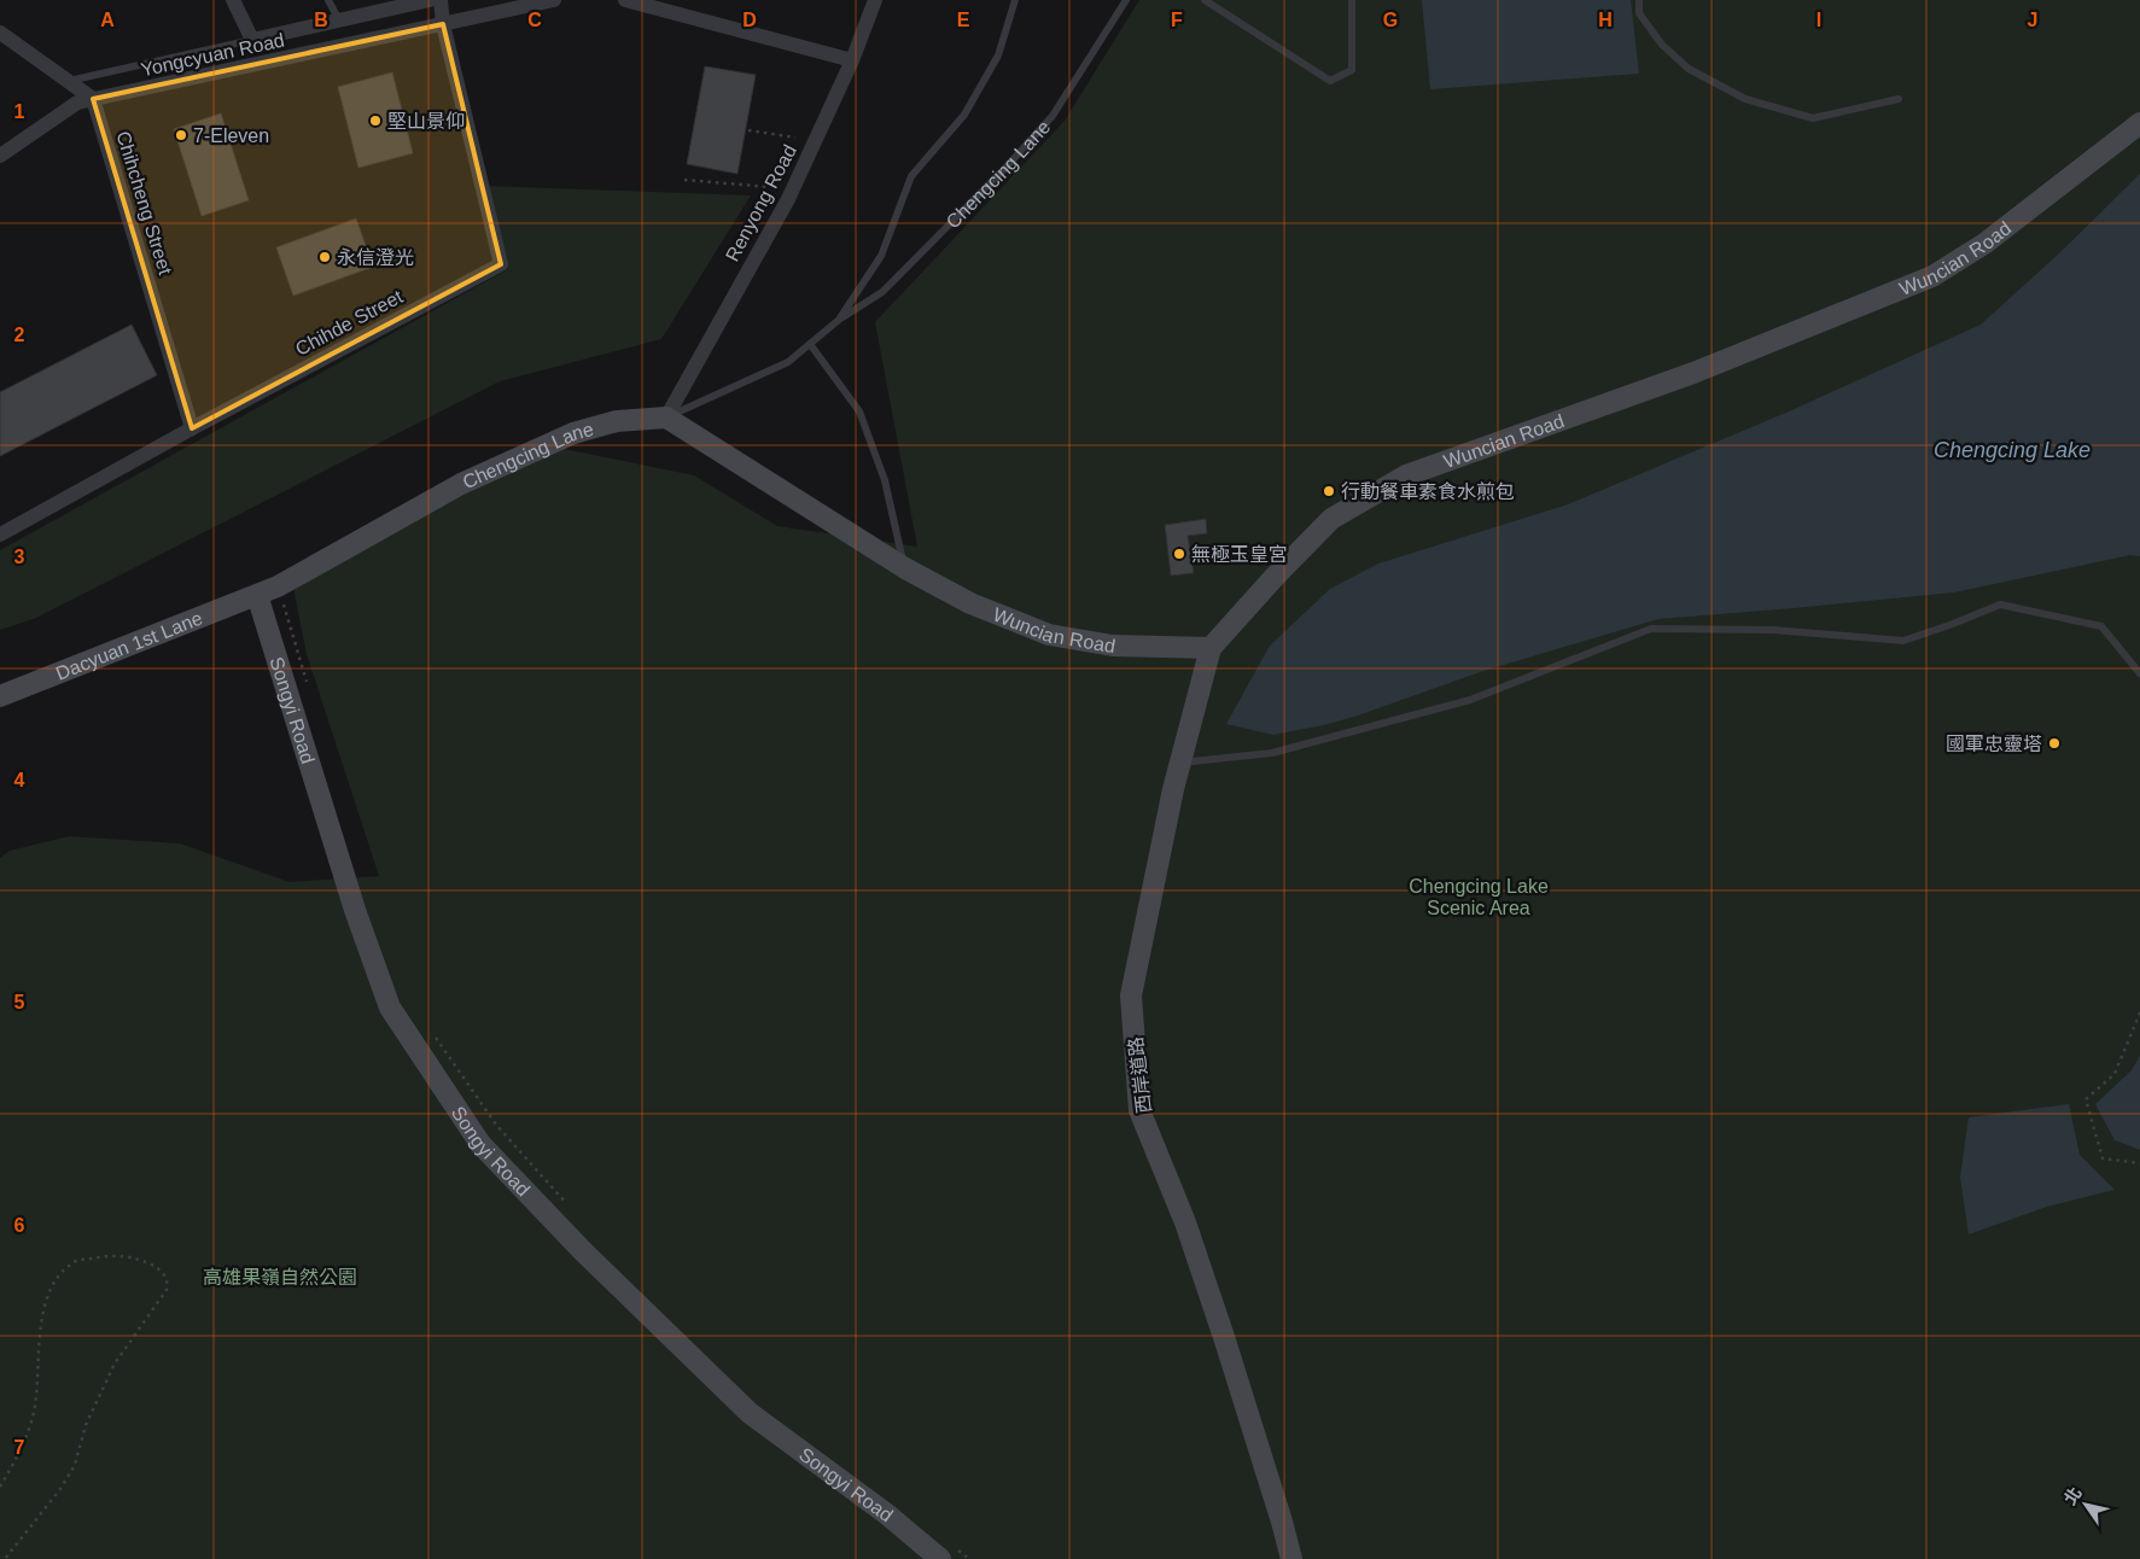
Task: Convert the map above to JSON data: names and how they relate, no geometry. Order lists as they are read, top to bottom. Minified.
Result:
{"streets":{"street":["Yongcyuan Road","Chengcing Lane","Chihcheng Street","Renyong Road","Wuncian Road","Chihde Street","Dacyuan 1st Lane","Songyi Road","西岸道路"]},"crossings":[["Yongcyuan Road","Chihcheng Street"],["Yongcyuan Road","Chihde Street"],["Chengcing Lane","Renyong Road"],["Chengcing Lane","Wuncian Road"],["Chengcing Lane","Dacyuan 1st Lane"],["Chengcing Lane","Songyi Road"],["Chihcheng Street","Chihde Street"],["Renyong Road","Wuncian Road"],["Wuncian Road","西岸道路"],["Dacyuan 1st Lane","Songyi Road"]],"water":["Chengcing Lake"],"parks":["Chengcing Lake Scenic Area","高雄果嶺自然公園"],"places":["堅山景仰","7-Eleven","永信澄光","行動餐車素食水煎包","無極玉皇宮","國軍忠靈塔"],"north":"top left","grid":{"columns":["A","B","C","D","E","F","G","H","I","J"],"rows":["1","2","3","4","5","6","7"]}}
